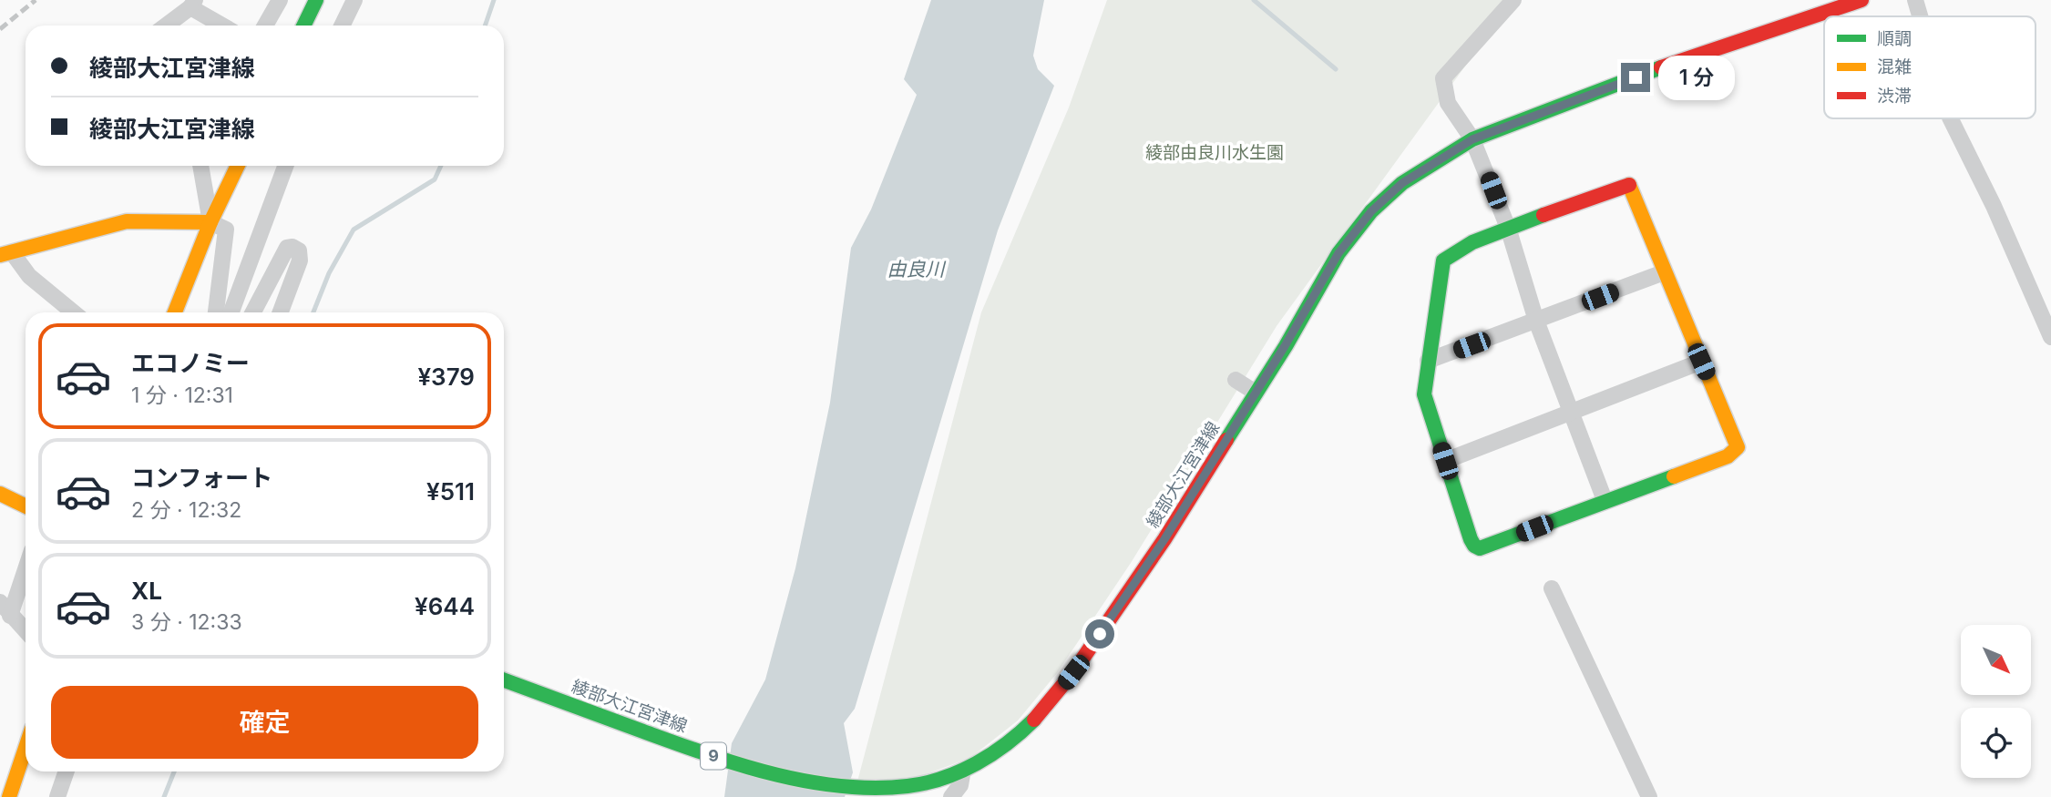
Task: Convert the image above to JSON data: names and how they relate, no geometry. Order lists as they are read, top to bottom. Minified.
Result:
{"streets":{"main road":["綾部大江宮津線","9"]},"water":["由良川"],"parks":["綾部由良川水生園"],"legend":["順調","混雑","渋滞"],"north":"bottom right","page":{"banner":["綾部大江宮津線","綾部大江宮津線"],"bubble":"1 分","list":[{"name":"エコノミー","note":"1 分 · 12:31","value":"¥379"},{"name":"コンフォート","note":"2 分 · 12:32","value":"¥511"},{"name":"XL","note":"3 分 · 12:33","value":"¥644"}],"buttons":"確定"}}
